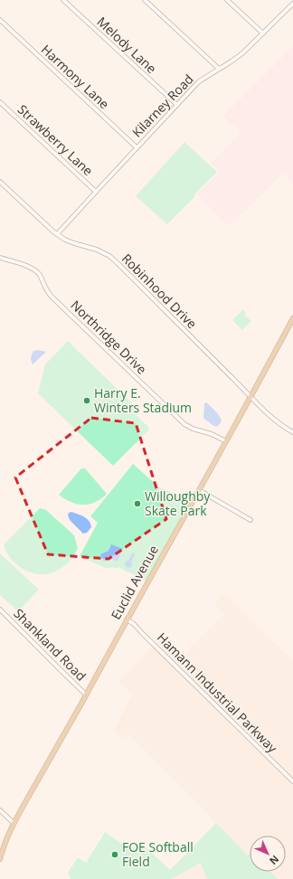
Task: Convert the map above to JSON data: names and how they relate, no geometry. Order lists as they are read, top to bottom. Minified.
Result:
{"streets":{"main road":["Euclid Avenue"],"street":["Melody Lane","Harmony Lane","Kilarney Road","Strawberry Lane","Robinhood Drive","Northridge Drive","Shankland Road","Hamann Industrial Parkway"]},"crossings":[["Melody Lane","Kilarney Road"],["Harmony Lane","Kilarney Road"],["Kilarney Road","Strawberry Lane"],["Kilarney Road","Robinhood Drive"],["Robinhood Drive","Euclid Avenue"],["Northridge Drive","Euclid Avenue"],["Euclid Avenue","Shankland Road"],["Euclid Avenue","Hamann Industrial Parkway"]],"places":["Harry E. Winters Stadium","Willoughby Skate Park","FOE Softball Field"],"north":"bottom right"}
